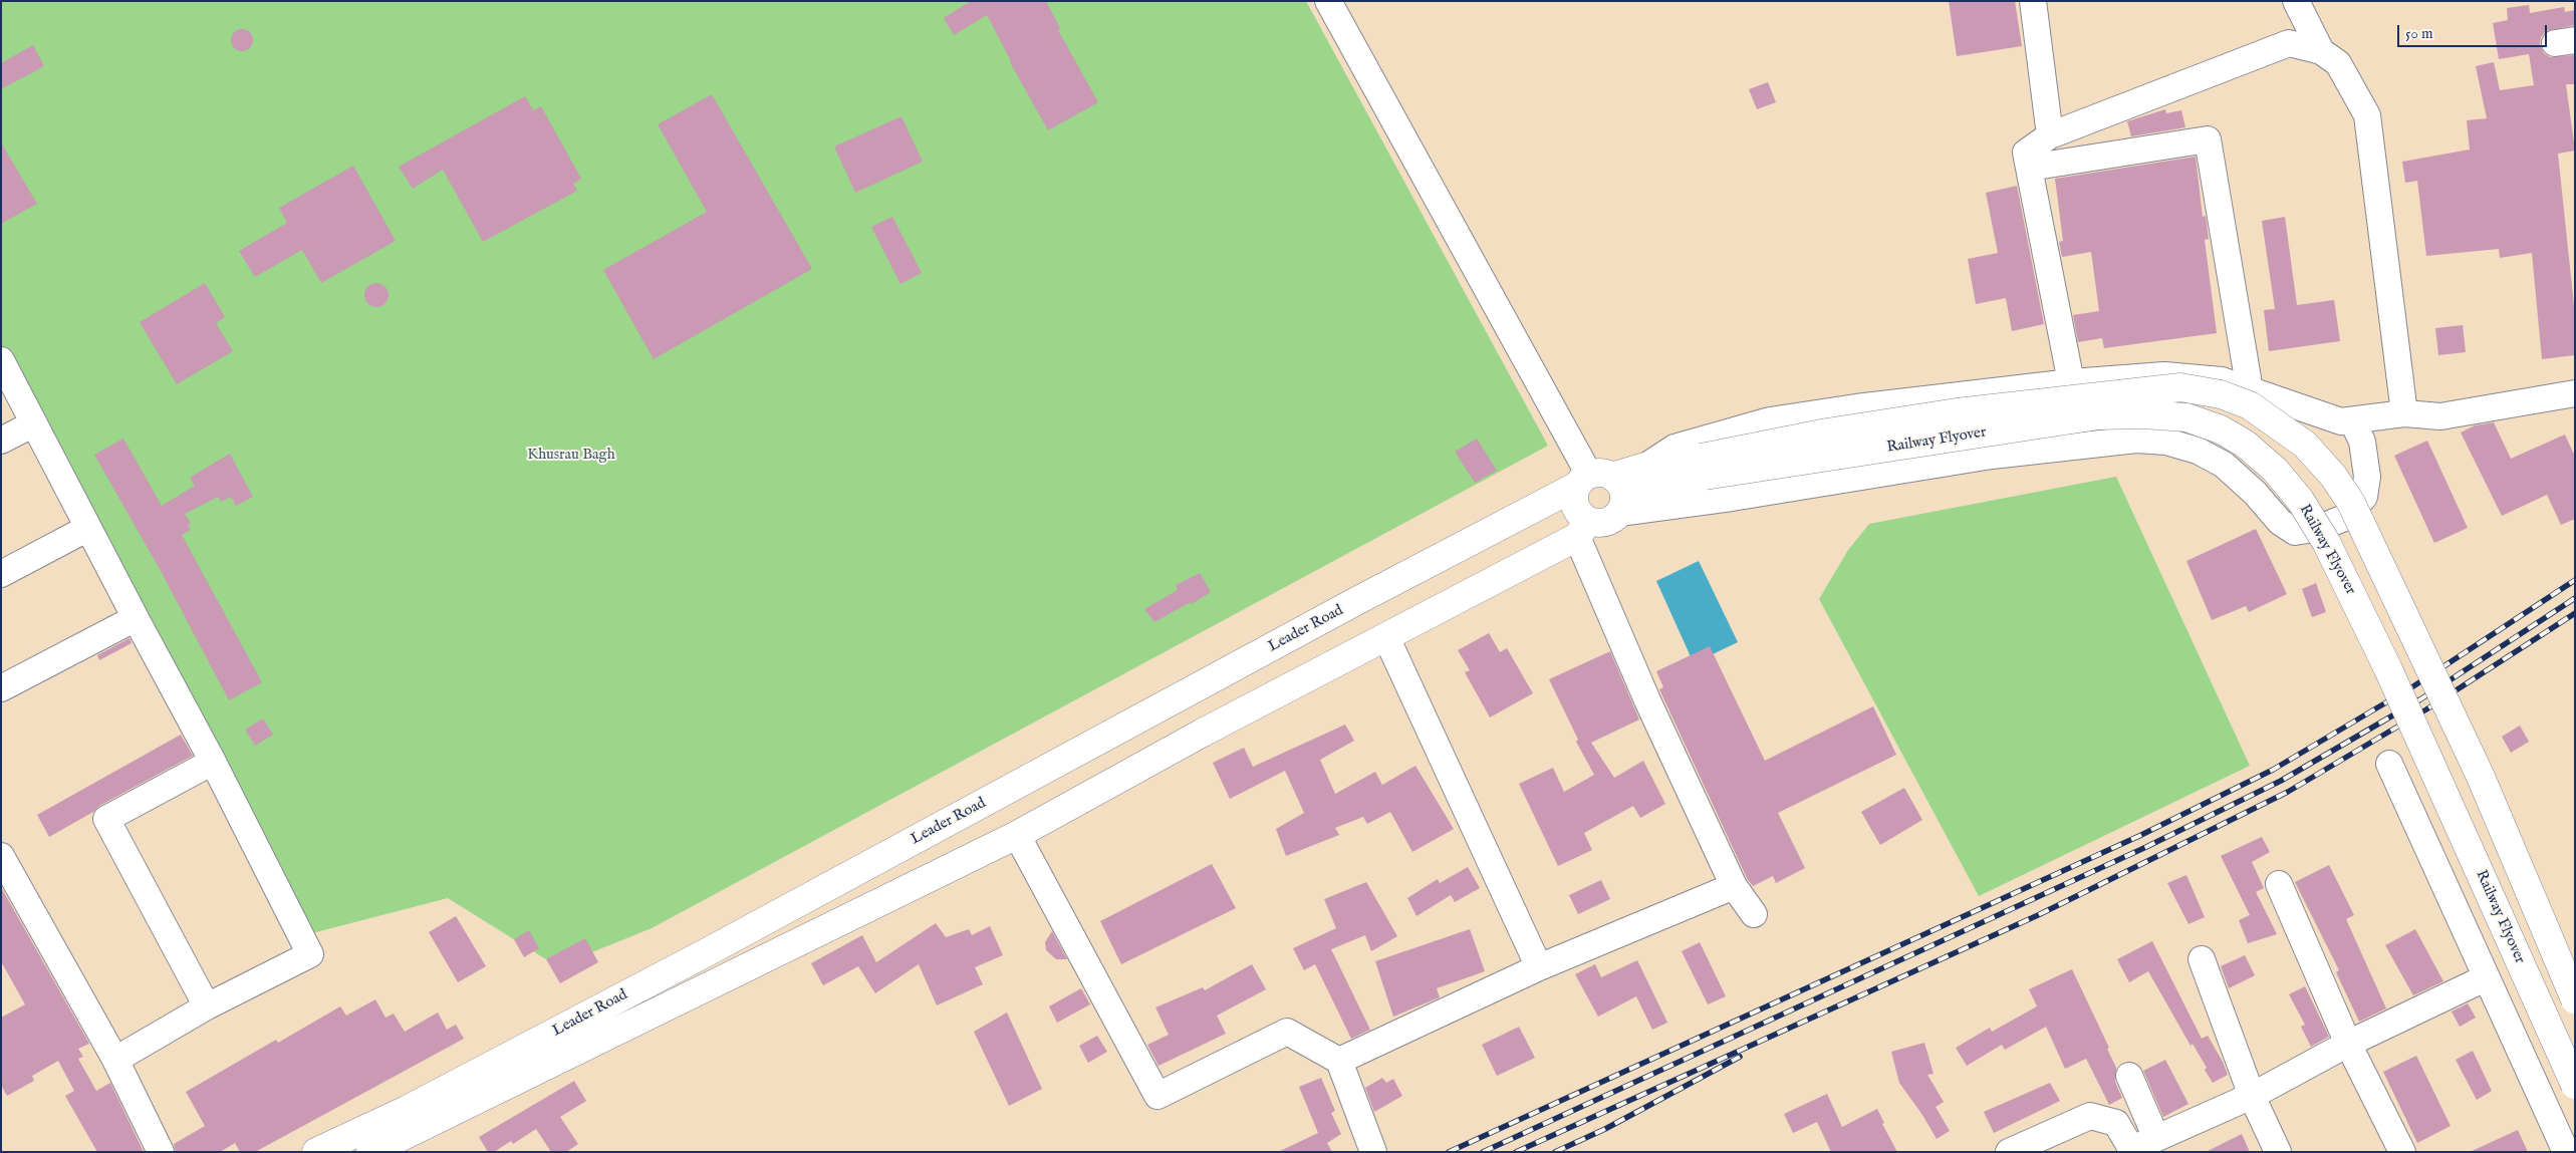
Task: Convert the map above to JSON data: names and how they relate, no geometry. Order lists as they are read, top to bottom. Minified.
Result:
{"streets":{"main road":["Railway Flyover","Leader Road"]},"crossings":[["Railway Flyover","Leader Road"]],"parks":["Khusrau Bagh"],"scale_bar":"50 m"}
